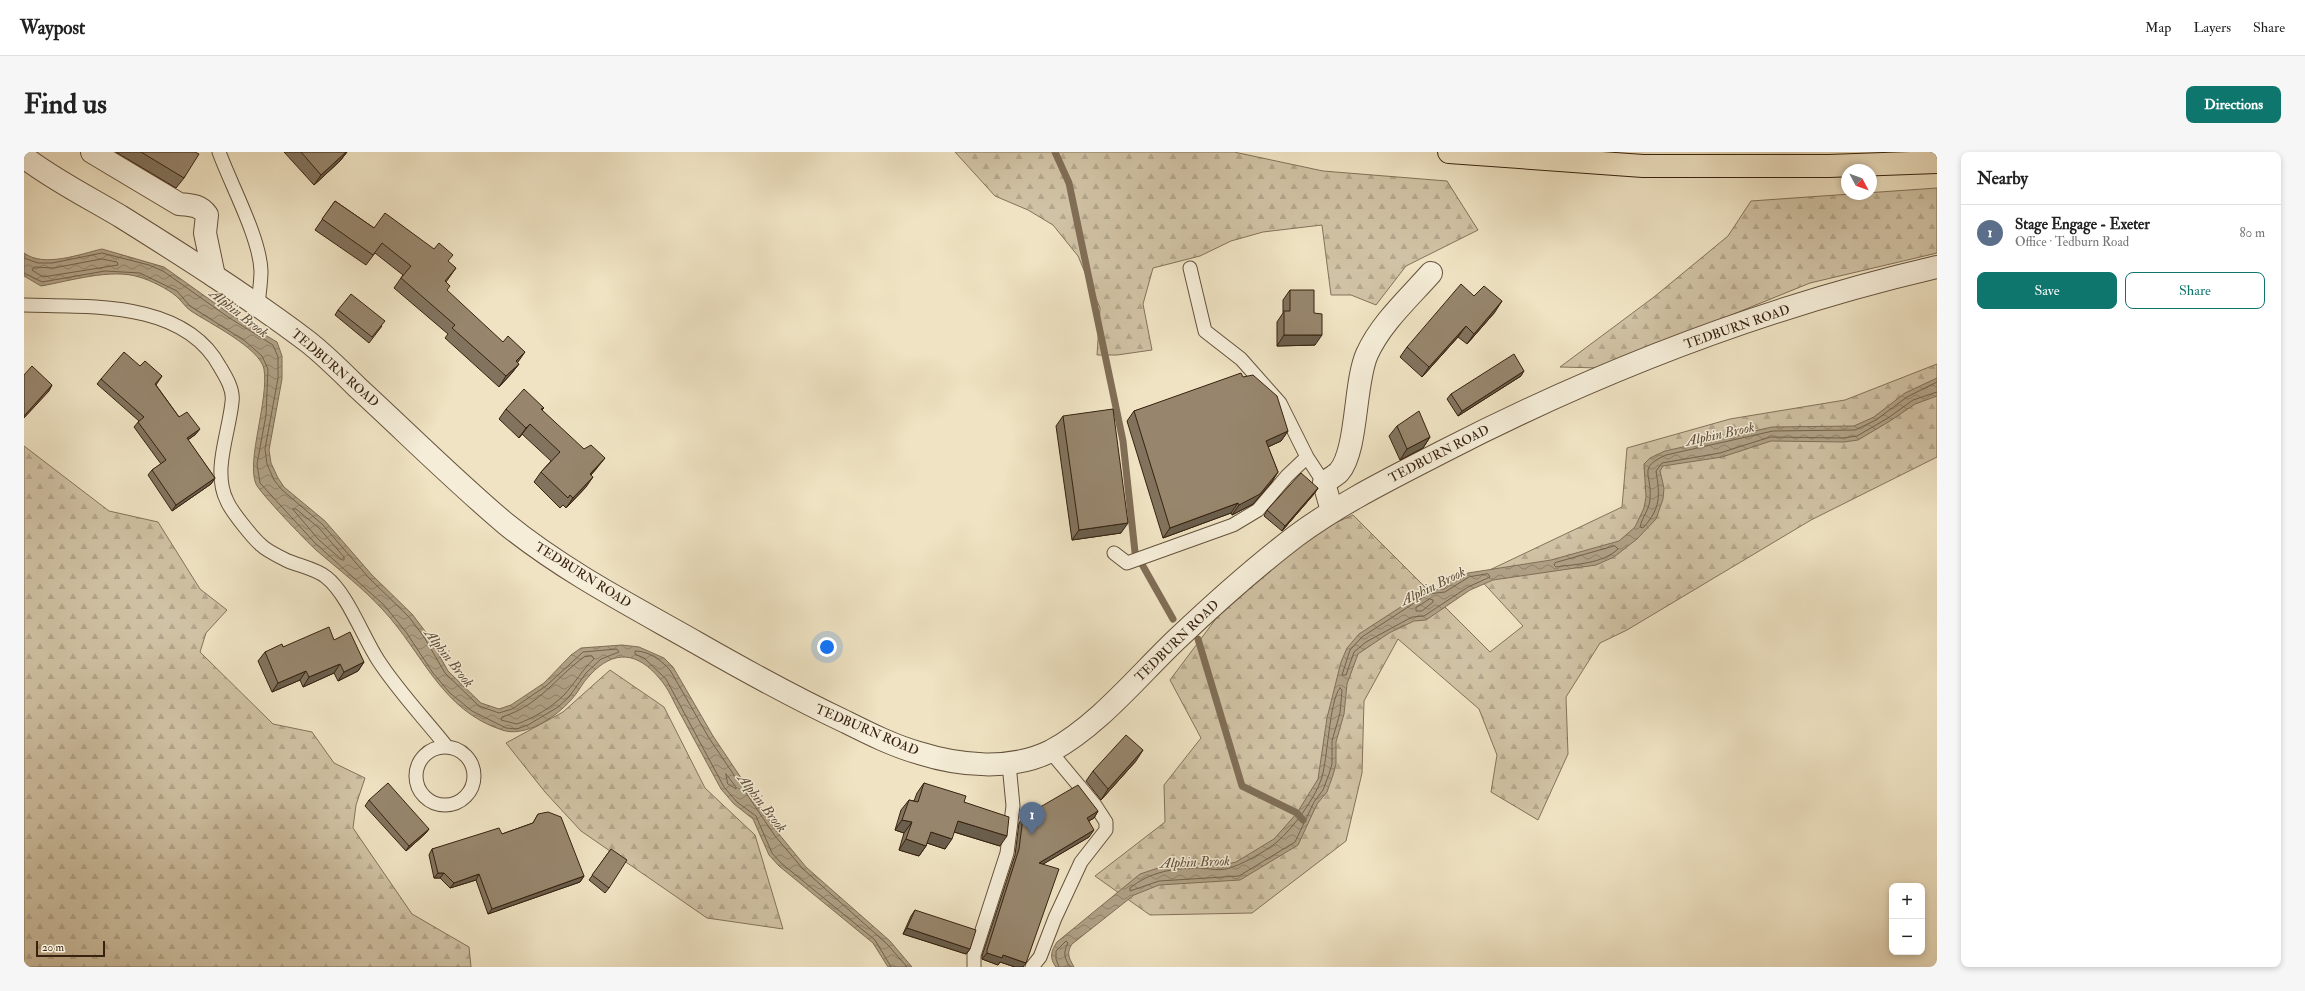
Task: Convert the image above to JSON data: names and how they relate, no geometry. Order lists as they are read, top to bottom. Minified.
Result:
{"streets":{"street":["TEDBURN ROAD"]},"water":["Alphin Brook"],"scale_bar":"20 m","north":"bottom right","page":{"header":"Waypost","nav":["Map","Layers","Share"],"buttons":["Directions",["Save","Share"]],"title":"Find us","heading":"Nearby","list":[{"mark":"1","name":"Stage Engage - Exeter","note":"Office · Tedburn Road","value":"80 m"}],"pins":"1","map_buttons":["+","−"],"scale":"20 m"}}
